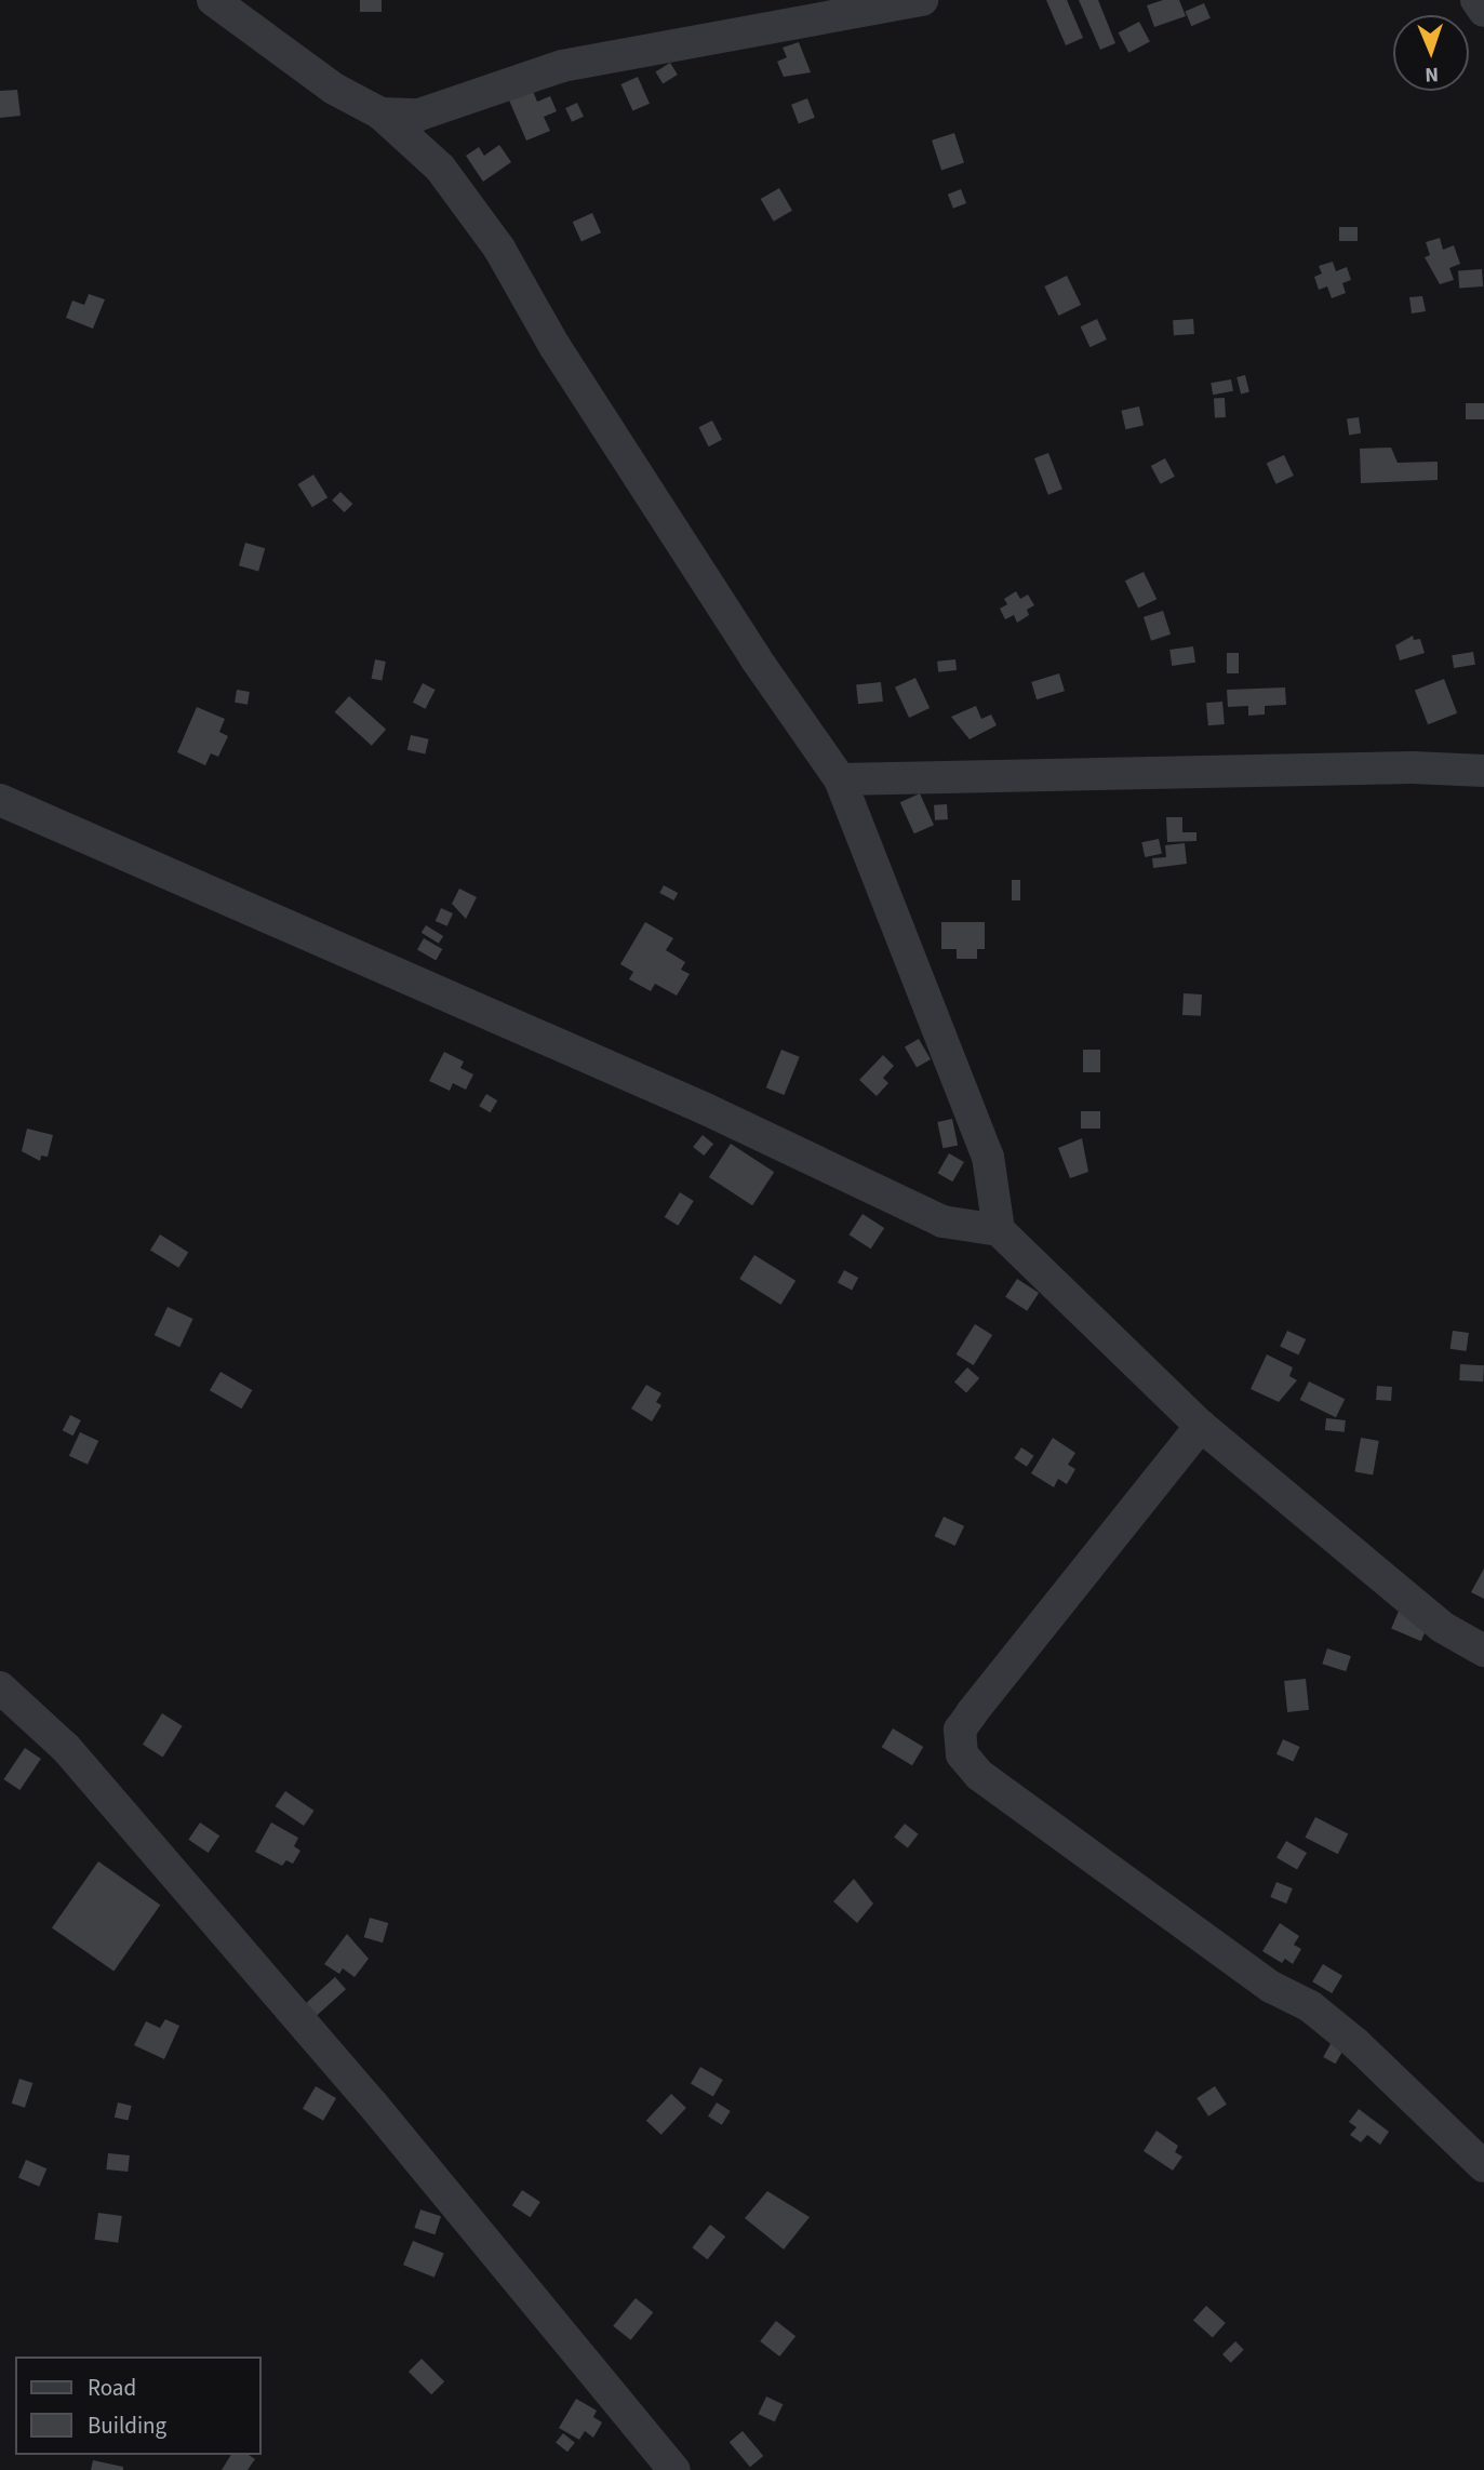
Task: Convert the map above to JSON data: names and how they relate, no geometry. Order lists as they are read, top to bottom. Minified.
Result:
{"legend":["Road","Building"],"north":"bottom"}
